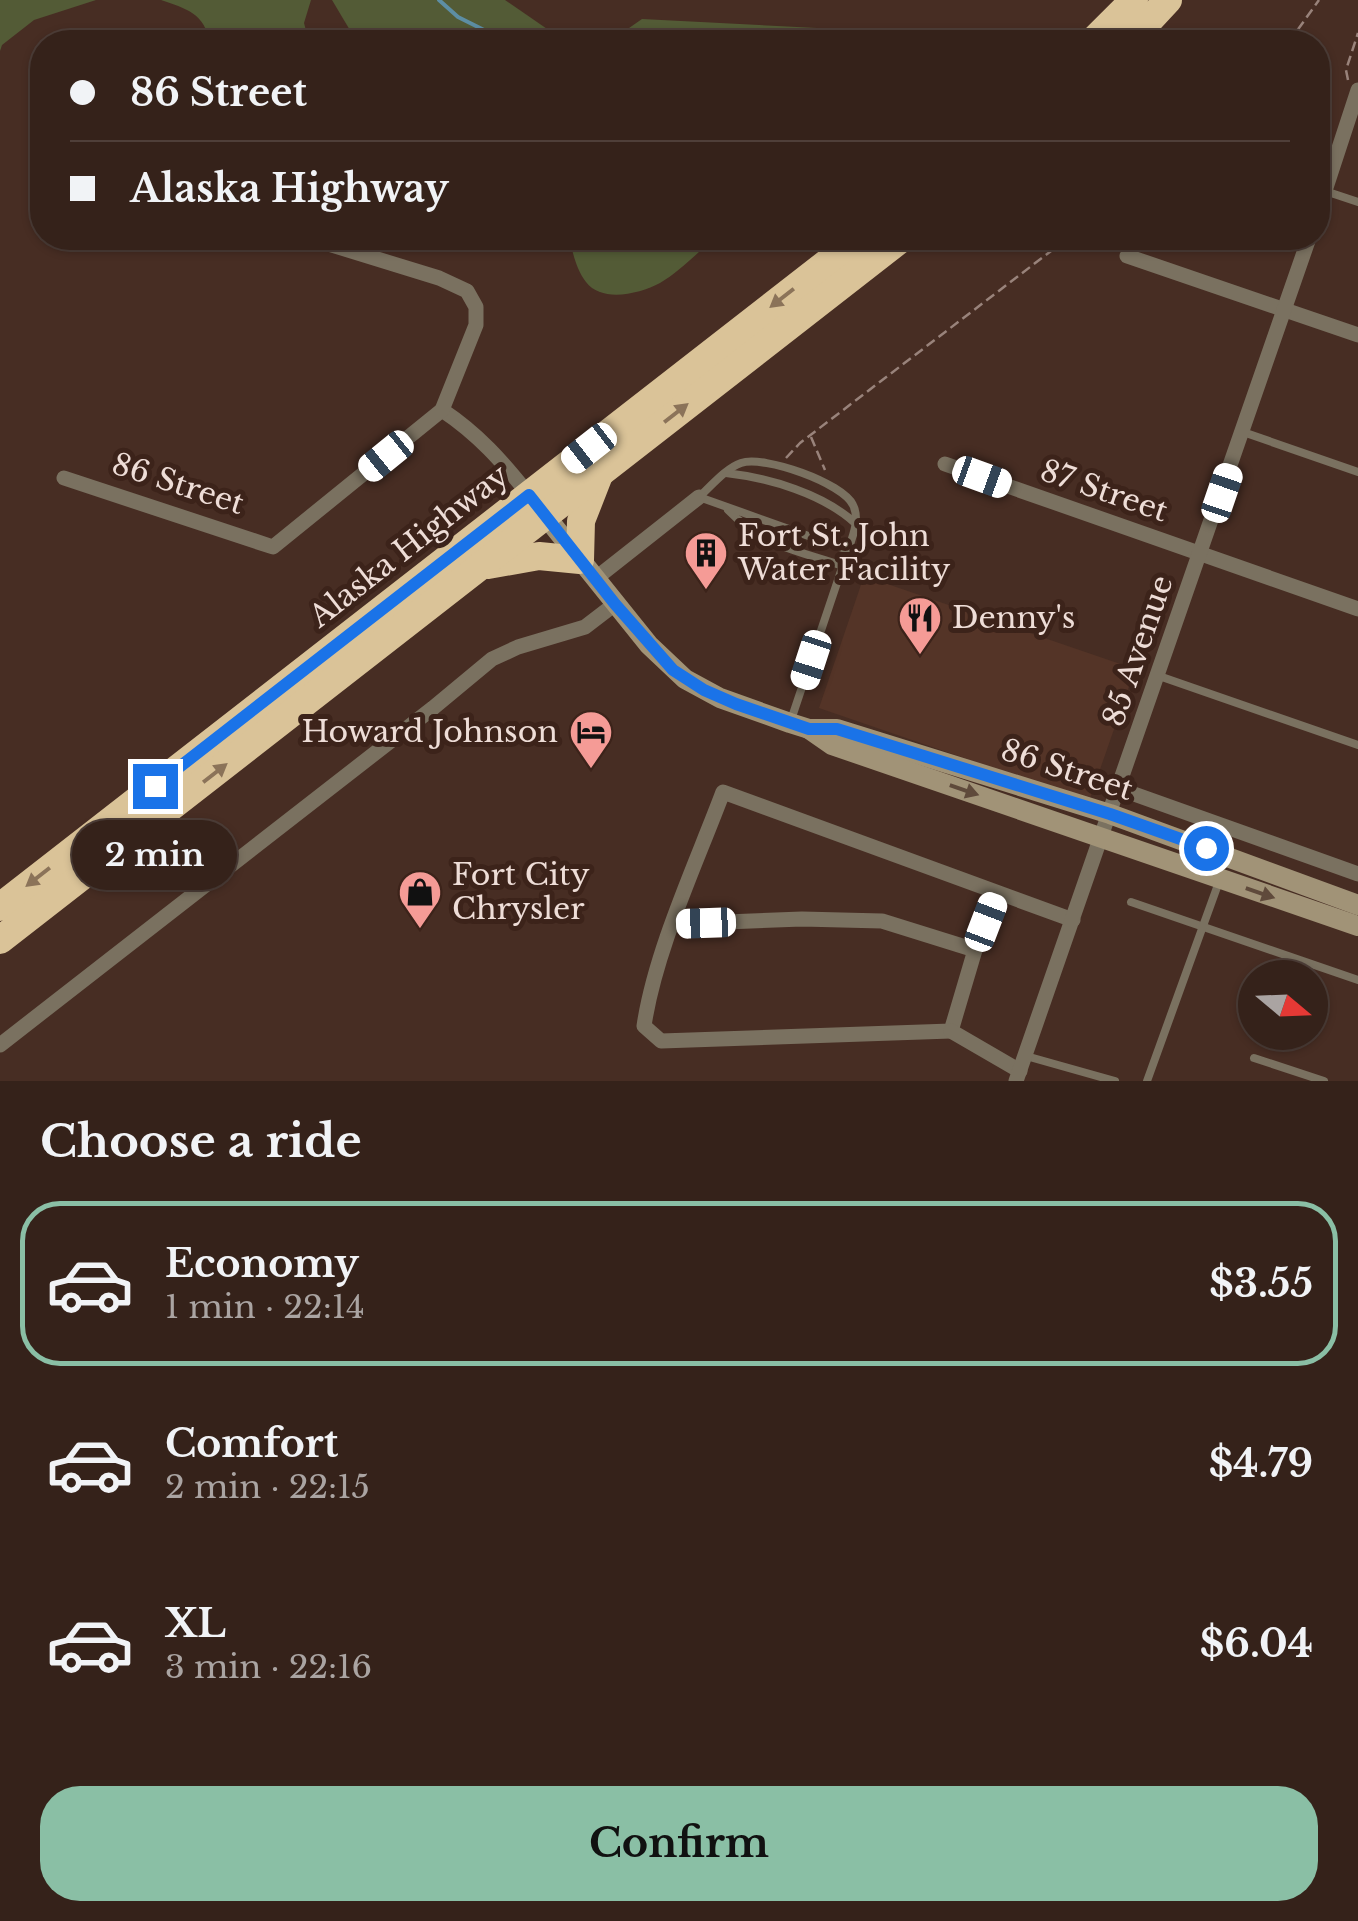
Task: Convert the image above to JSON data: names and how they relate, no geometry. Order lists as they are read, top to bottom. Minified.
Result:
{"streets":{"highway":["Alaska Highway"],"main road":["86 Street"],"street":["87 Street","85 Avenue"]},"crossings":[["86 Street","Alaska Highway"],["86 Street","85 Avenue"],["87 Street","85 Avenue"]],"places":{"building":["Fort St. John Water Facility"],"restaurant":["Denny's"],"hotel":["Howard Johnson"],"shop":["Fort City Chrysler"]},"north":"right","page":{"banner":["86 Street","Alaska Highway"],"bubble":"2 min","heading":"Choose a ride","list":[{"name":"Economy","note":"1 min · 22:14","value":"$3.55"},{"name":"Comfort","note":"2 min · 22:15","value":"$4.79"},{"name":"XL","note":"3 min · 22:16","value":"$6.04"}],"buttons":"Confirm"}}
